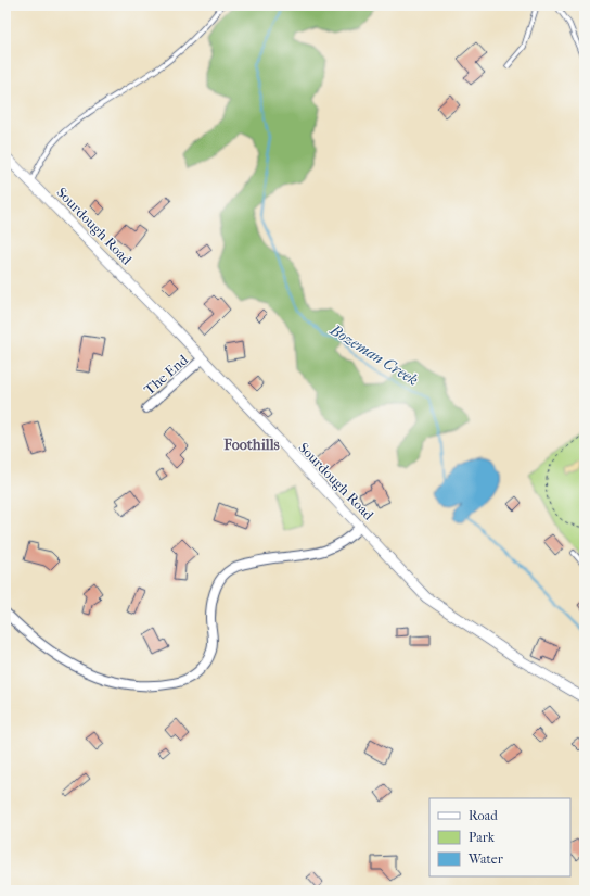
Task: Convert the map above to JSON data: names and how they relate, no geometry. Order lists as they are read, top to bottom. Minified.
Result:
{"streets":{"street":["Sourdough Road","The End"]},"crossings":[["Sourdough Road","The End"]],"districts":["Foothills"],"water":["Bozeman Creek"],"legend":["Road","Park","Water"]}
